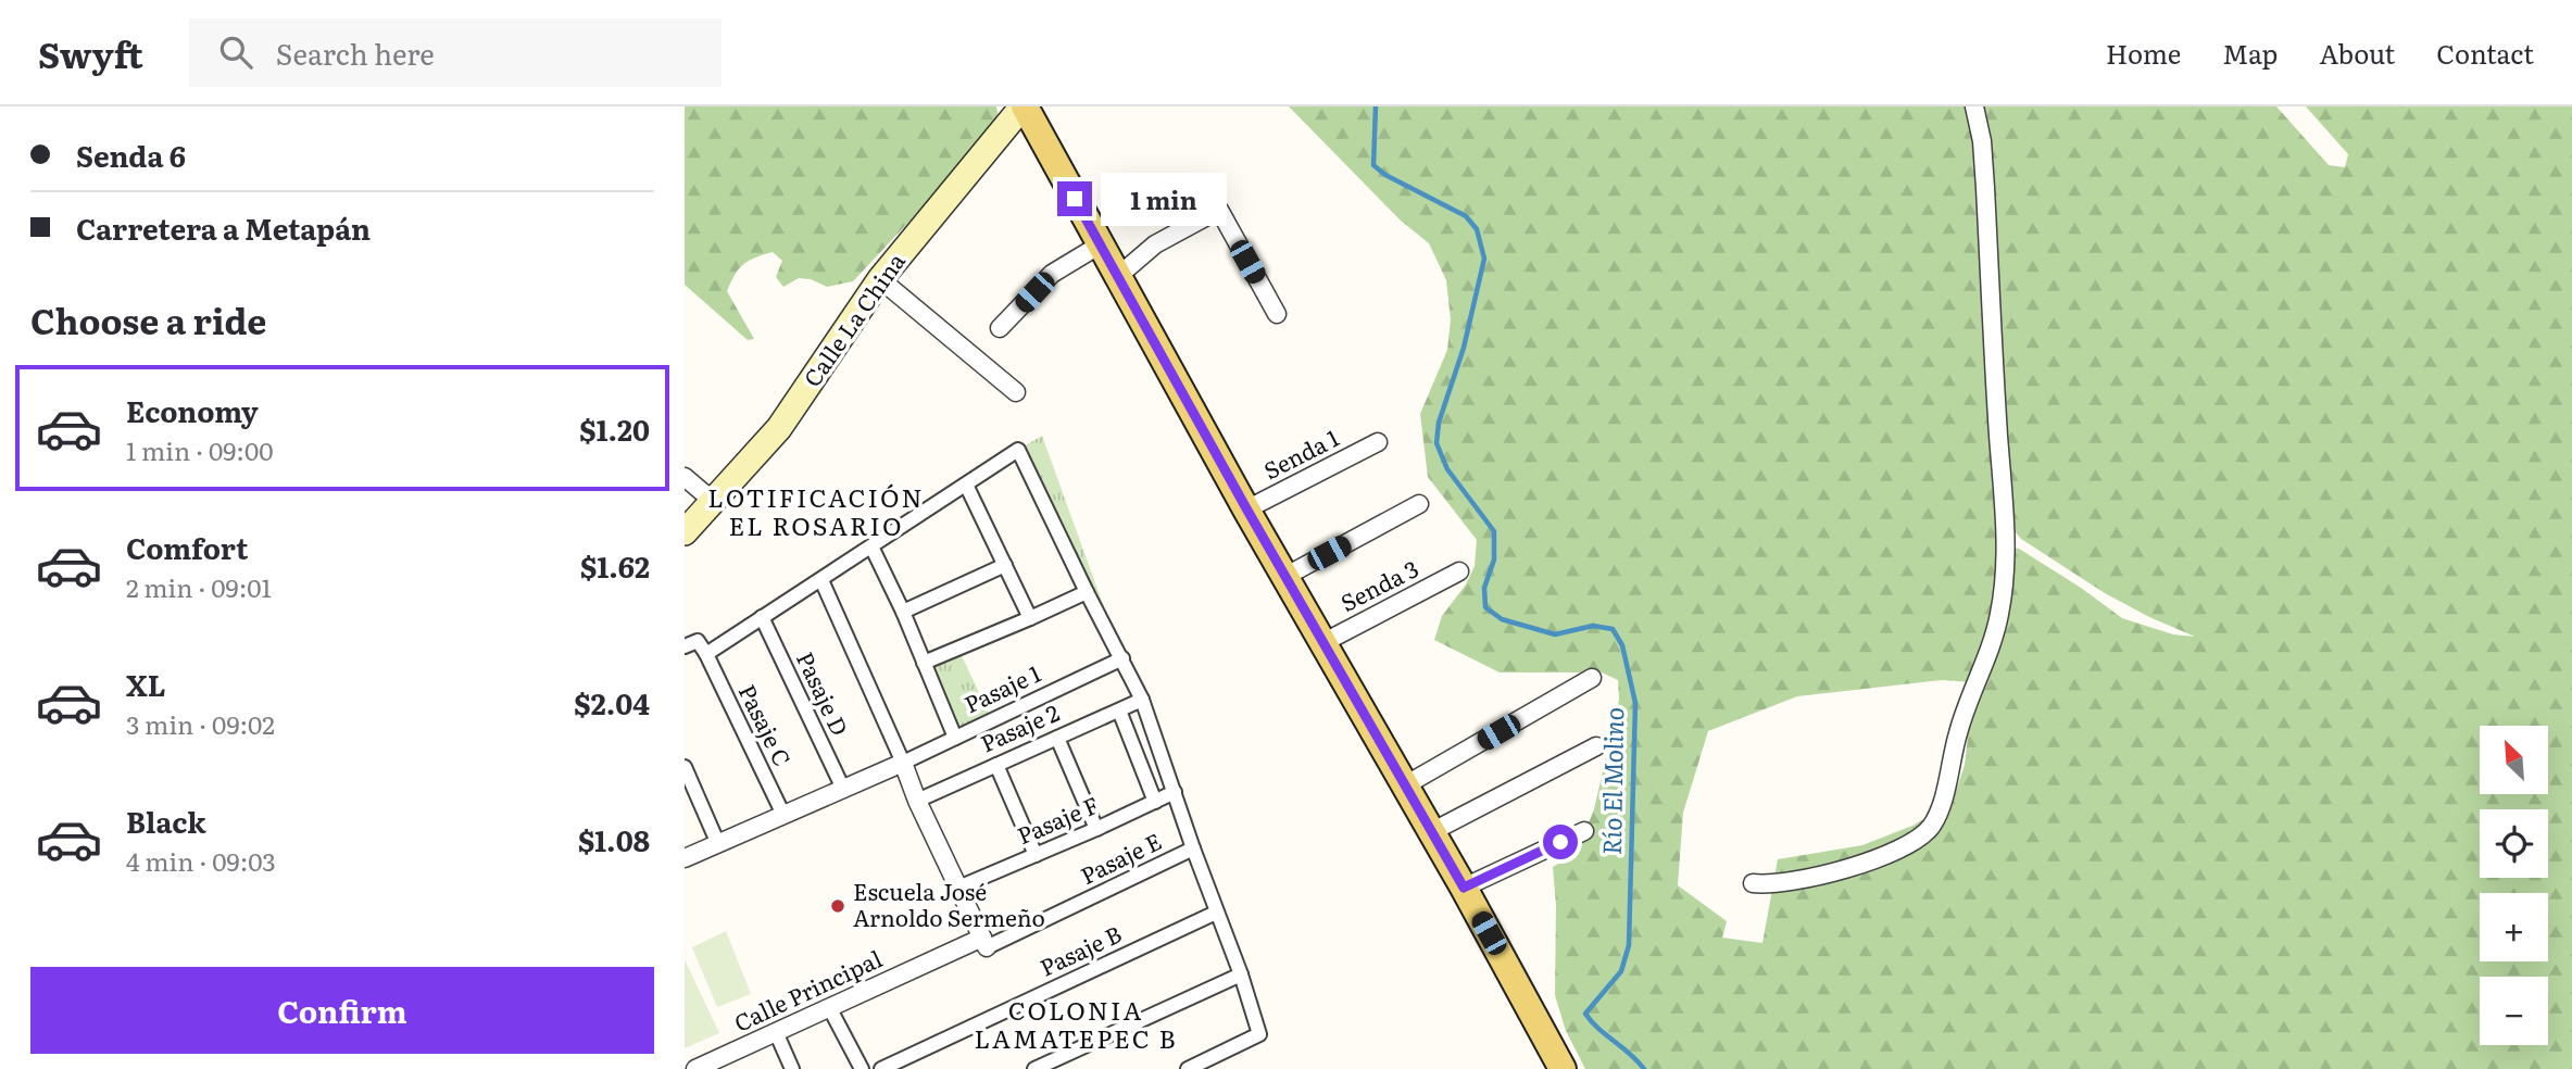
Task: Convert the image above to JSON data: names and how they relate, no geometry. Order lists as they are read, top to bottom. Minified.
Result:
{"streets":{"main road":["Calle La China"],"street":["Senda 1","Senda 3","Pasaje 1","Pasaje D","Pasaje C","Pasaje 2","Pasaje F","Pasaje E","Pasaje B","Calle Principal"]},"crossings":[["Pasaje E","Calle Principal"]],"districts":["LOTIFICACIÓN EL ROSARIO","COLONIA LAMATEPEC B"],"water":["Río El Molino"],"places":["Escuela José Arnoldo Sermeño"],"north":"top left","page":{"header":"Swyft","search":"Search here","nav":["Home","Map","About","Contact"],"banner":["Senda 6","Carretera a Metapán"],"bubble":"1 min","heading":"Choose a ride","list":[{"name":"Economy","note":"1 min · 09:00","value":"$1.20"},{"name":"Comfort","note":"2 min · 09:01","value":"$1.62"},{"name":"XL","note":"3 min · 09:02","value":"$2.04"},{"name":"Black","note":"4 min · 09:03","value":"$1.08"}],"map_buttons":["+","−"],"buttons":"Confirm"}}
